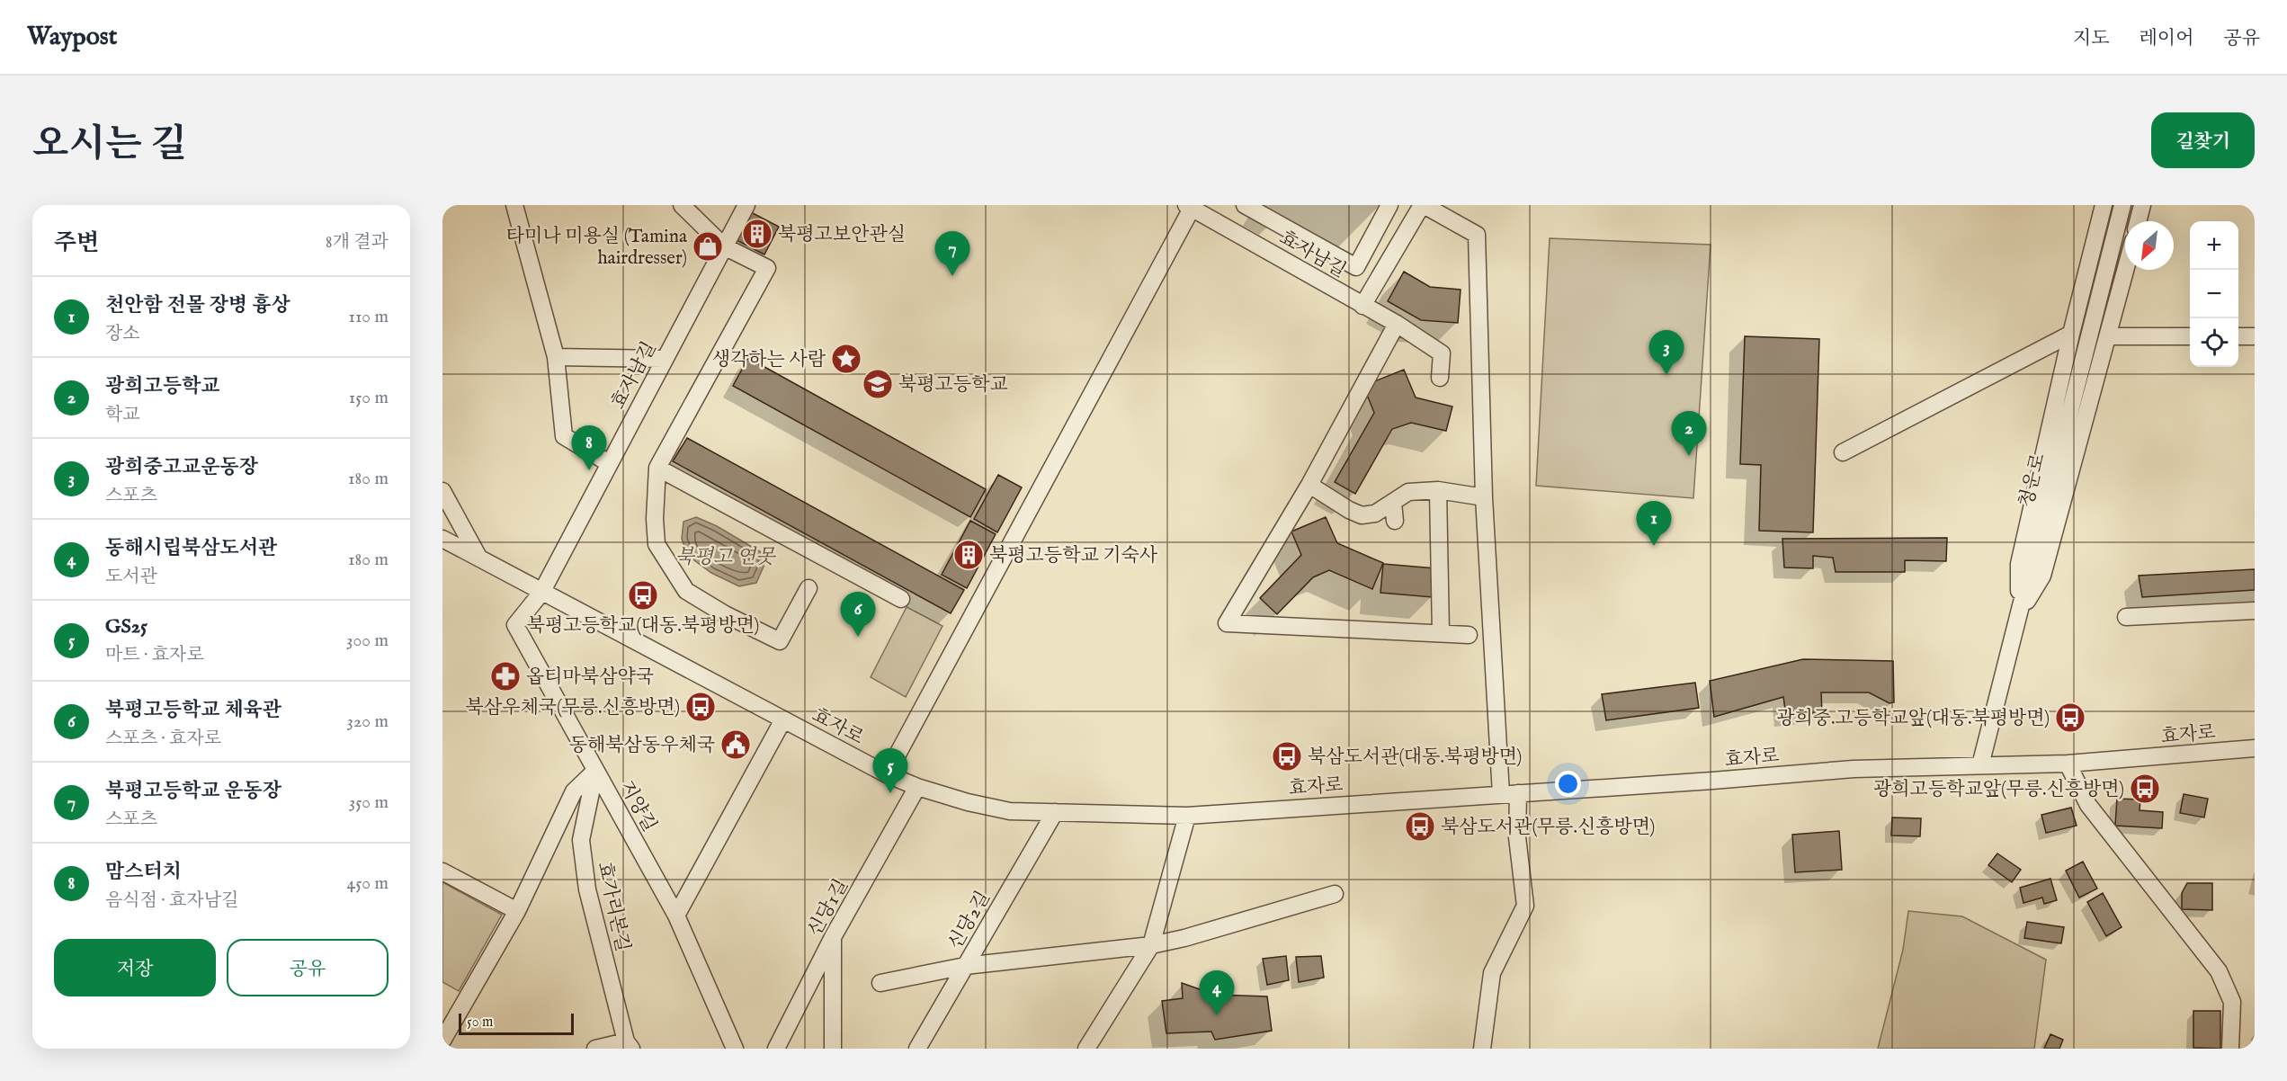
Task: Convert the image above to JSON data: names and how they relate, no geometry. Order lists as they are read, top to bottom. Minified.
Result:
{"streets":{"street":["효자남길","청운로","효자로","지양길","효가리본길","신당1길","신당2길"]},"crossings":[["효자남길","효자로"],["효자남길","지양길"],["청운로","효자로"],["효자로","지양길"],["효자로","신당1길"],["효자로","신당2길"],["지양길","효가리본길"]],"water":["북평고 연못"],"places":{"building":["북평고보안관실","북평고등학교 기숙사"],"shop":["타미나 미용실 (Tamina hairdresser)"],"place":["생각하는 사람"],"school or university":["북평고등학교"],"bus stop":["북평고등학교(대동.북평방면)","북삼우체국(무릉.신흥방면)","광희중.고등학교앞(대동.북평방면)","북삼도서관(대동.북평방면)","광희고등학교앞(무릉.신흥방면)","북삼도서관(무릉.신흥방면)"],"pharmacy":["옵티마북삼약국"],"public building":["동해북삼동우체국"]},"scale_bar":"50 m","north":"bottom left","page":{"header":"Waypost","nav":["지도","레이어","공유"],"title":"오시는 길","buttons":["길찾기",["저장","공유"]],"heading":["주변","8개 결과"],"map_buttons":["+","−"],"pins":["7","3","2","8","1","6","5","4"],"list":[{"mark":"1","name":"천안함 전몰 장병 흉상","note":"장소","value":"110 m"},{"mark":"2","name":"광희고등학교","note":"학교","value":"150 m"},{"mark":"3","name":"광희중고교운동장","note":"스포츠","value":"180 m"},{"mark":"4","name":"동해시립북삼도서관","note":"도서관","value":"180 m"},{"mark":"5","name":"GS25","note":"마트 · 효자로","value":"300 m"},{"mark":"6","name":"북평고등학교 체육관","note":"스포츠 · 효자로","value":"320 m"},{"mark":"7","name":"북평고등학교 운동장","note":"스포츠","value":"350 m"},{"mark":"8","name":"맘스터치","note":"음식점 · 효자남길","value":"450 m"}],"scale":"50 m"}}
